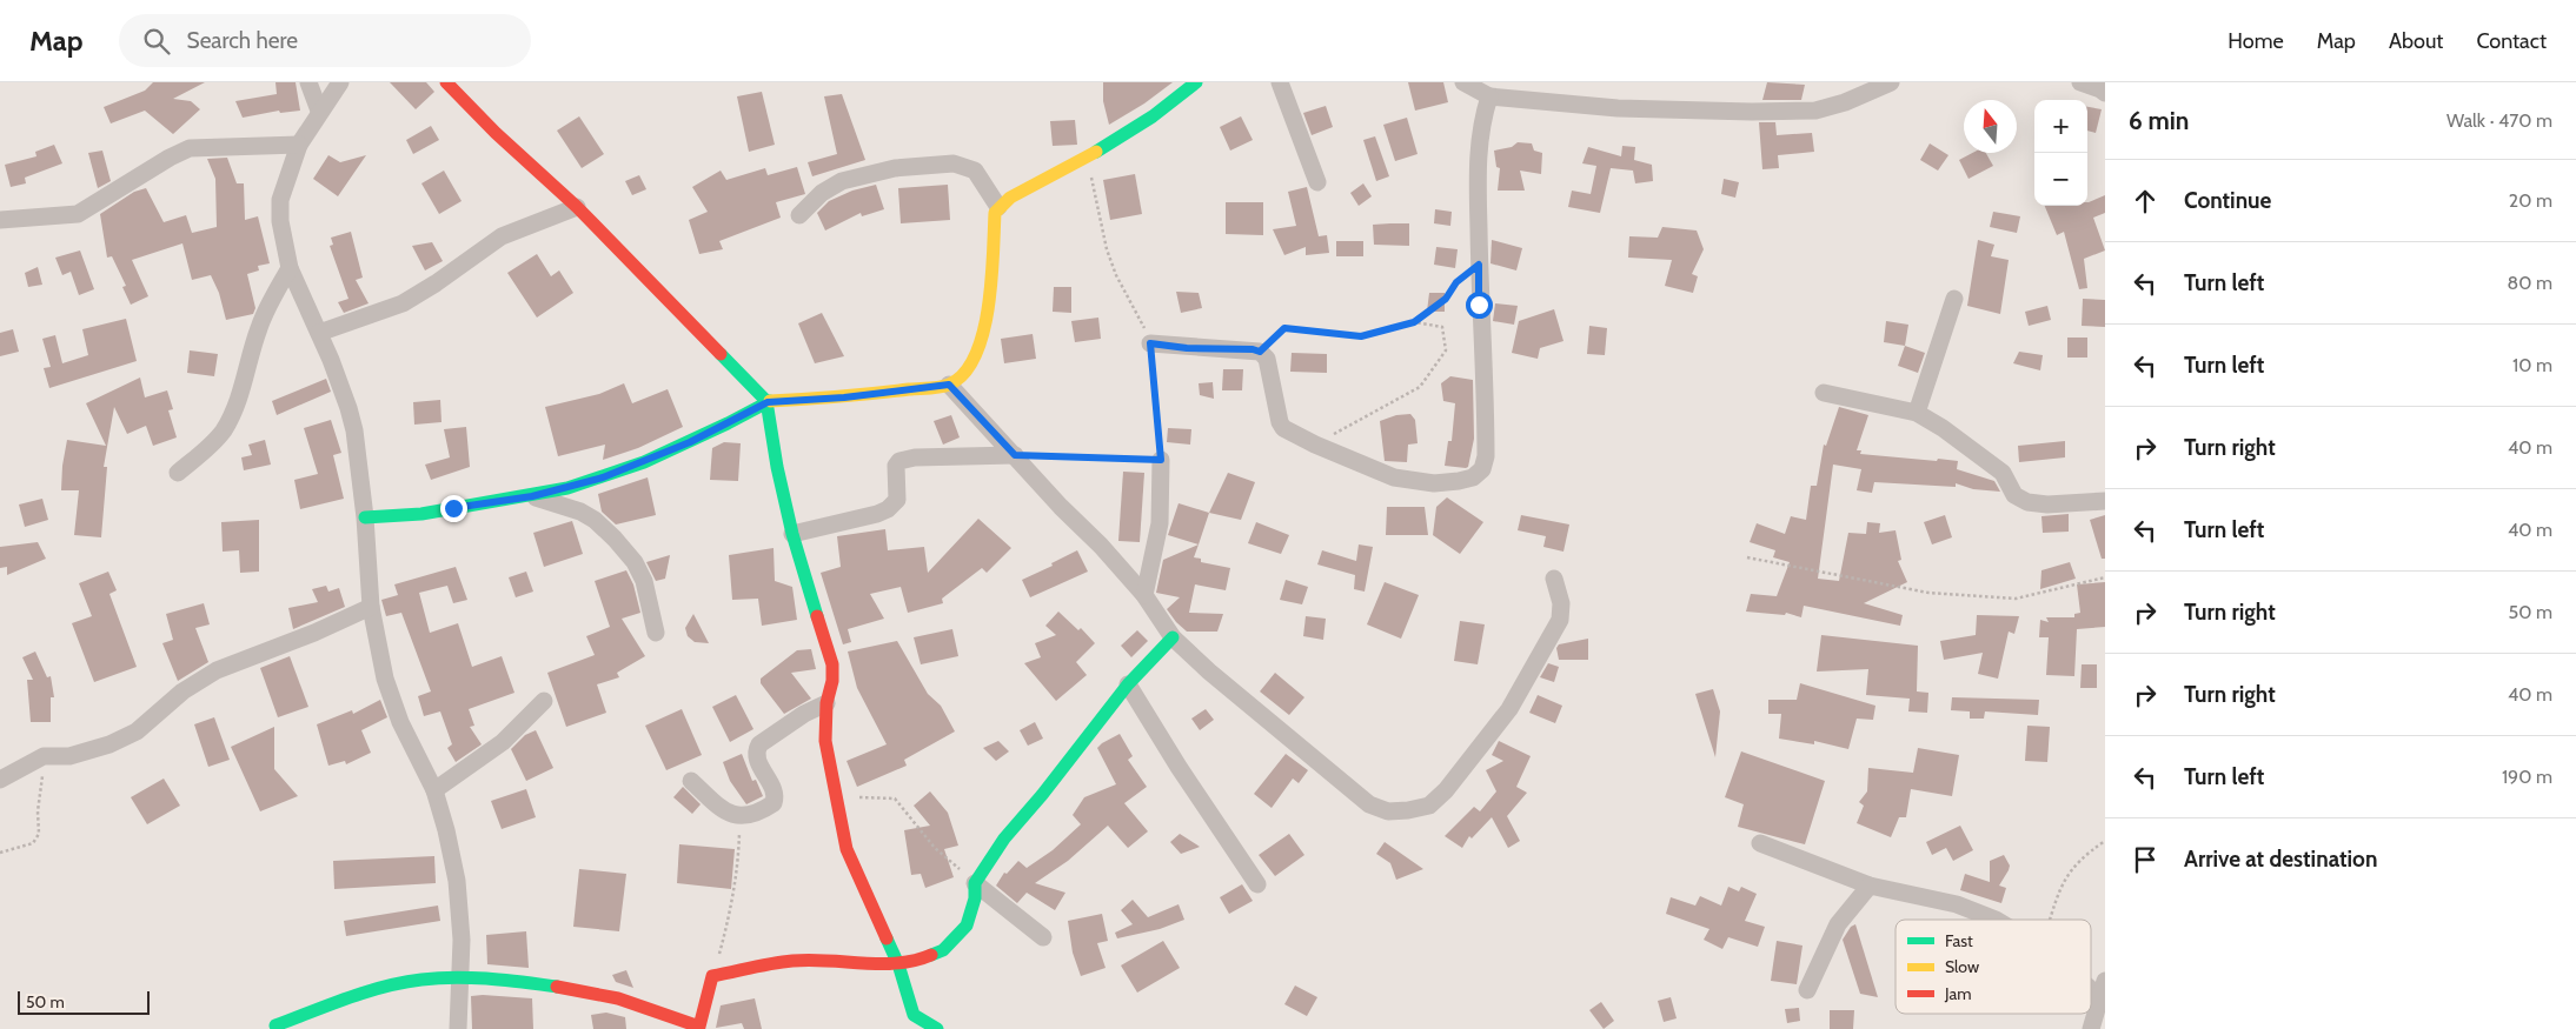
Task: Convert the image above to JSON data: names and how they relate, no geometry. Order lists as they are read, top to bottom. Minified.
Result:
{"legend":["Fast","Slow","Jam"],"scale_bar":"50 m","north":"top","page":{"header":"Map","search":"Search here","nav":["Home","Map","About","Contact"],"heading":["6 min","Walk · 470 m"],"map_buttons":["+","−"],"list":[["Continue","20 m"],["Turn left","80 m"],["Turn left","10 m"],["Turn right","40 m"],["Turn left","40 m"],["Turn right","50 m"],["Turn right","40 m"],["Turn left","190 m"],"Arrive at destination"],"scale":"50 m"}}
